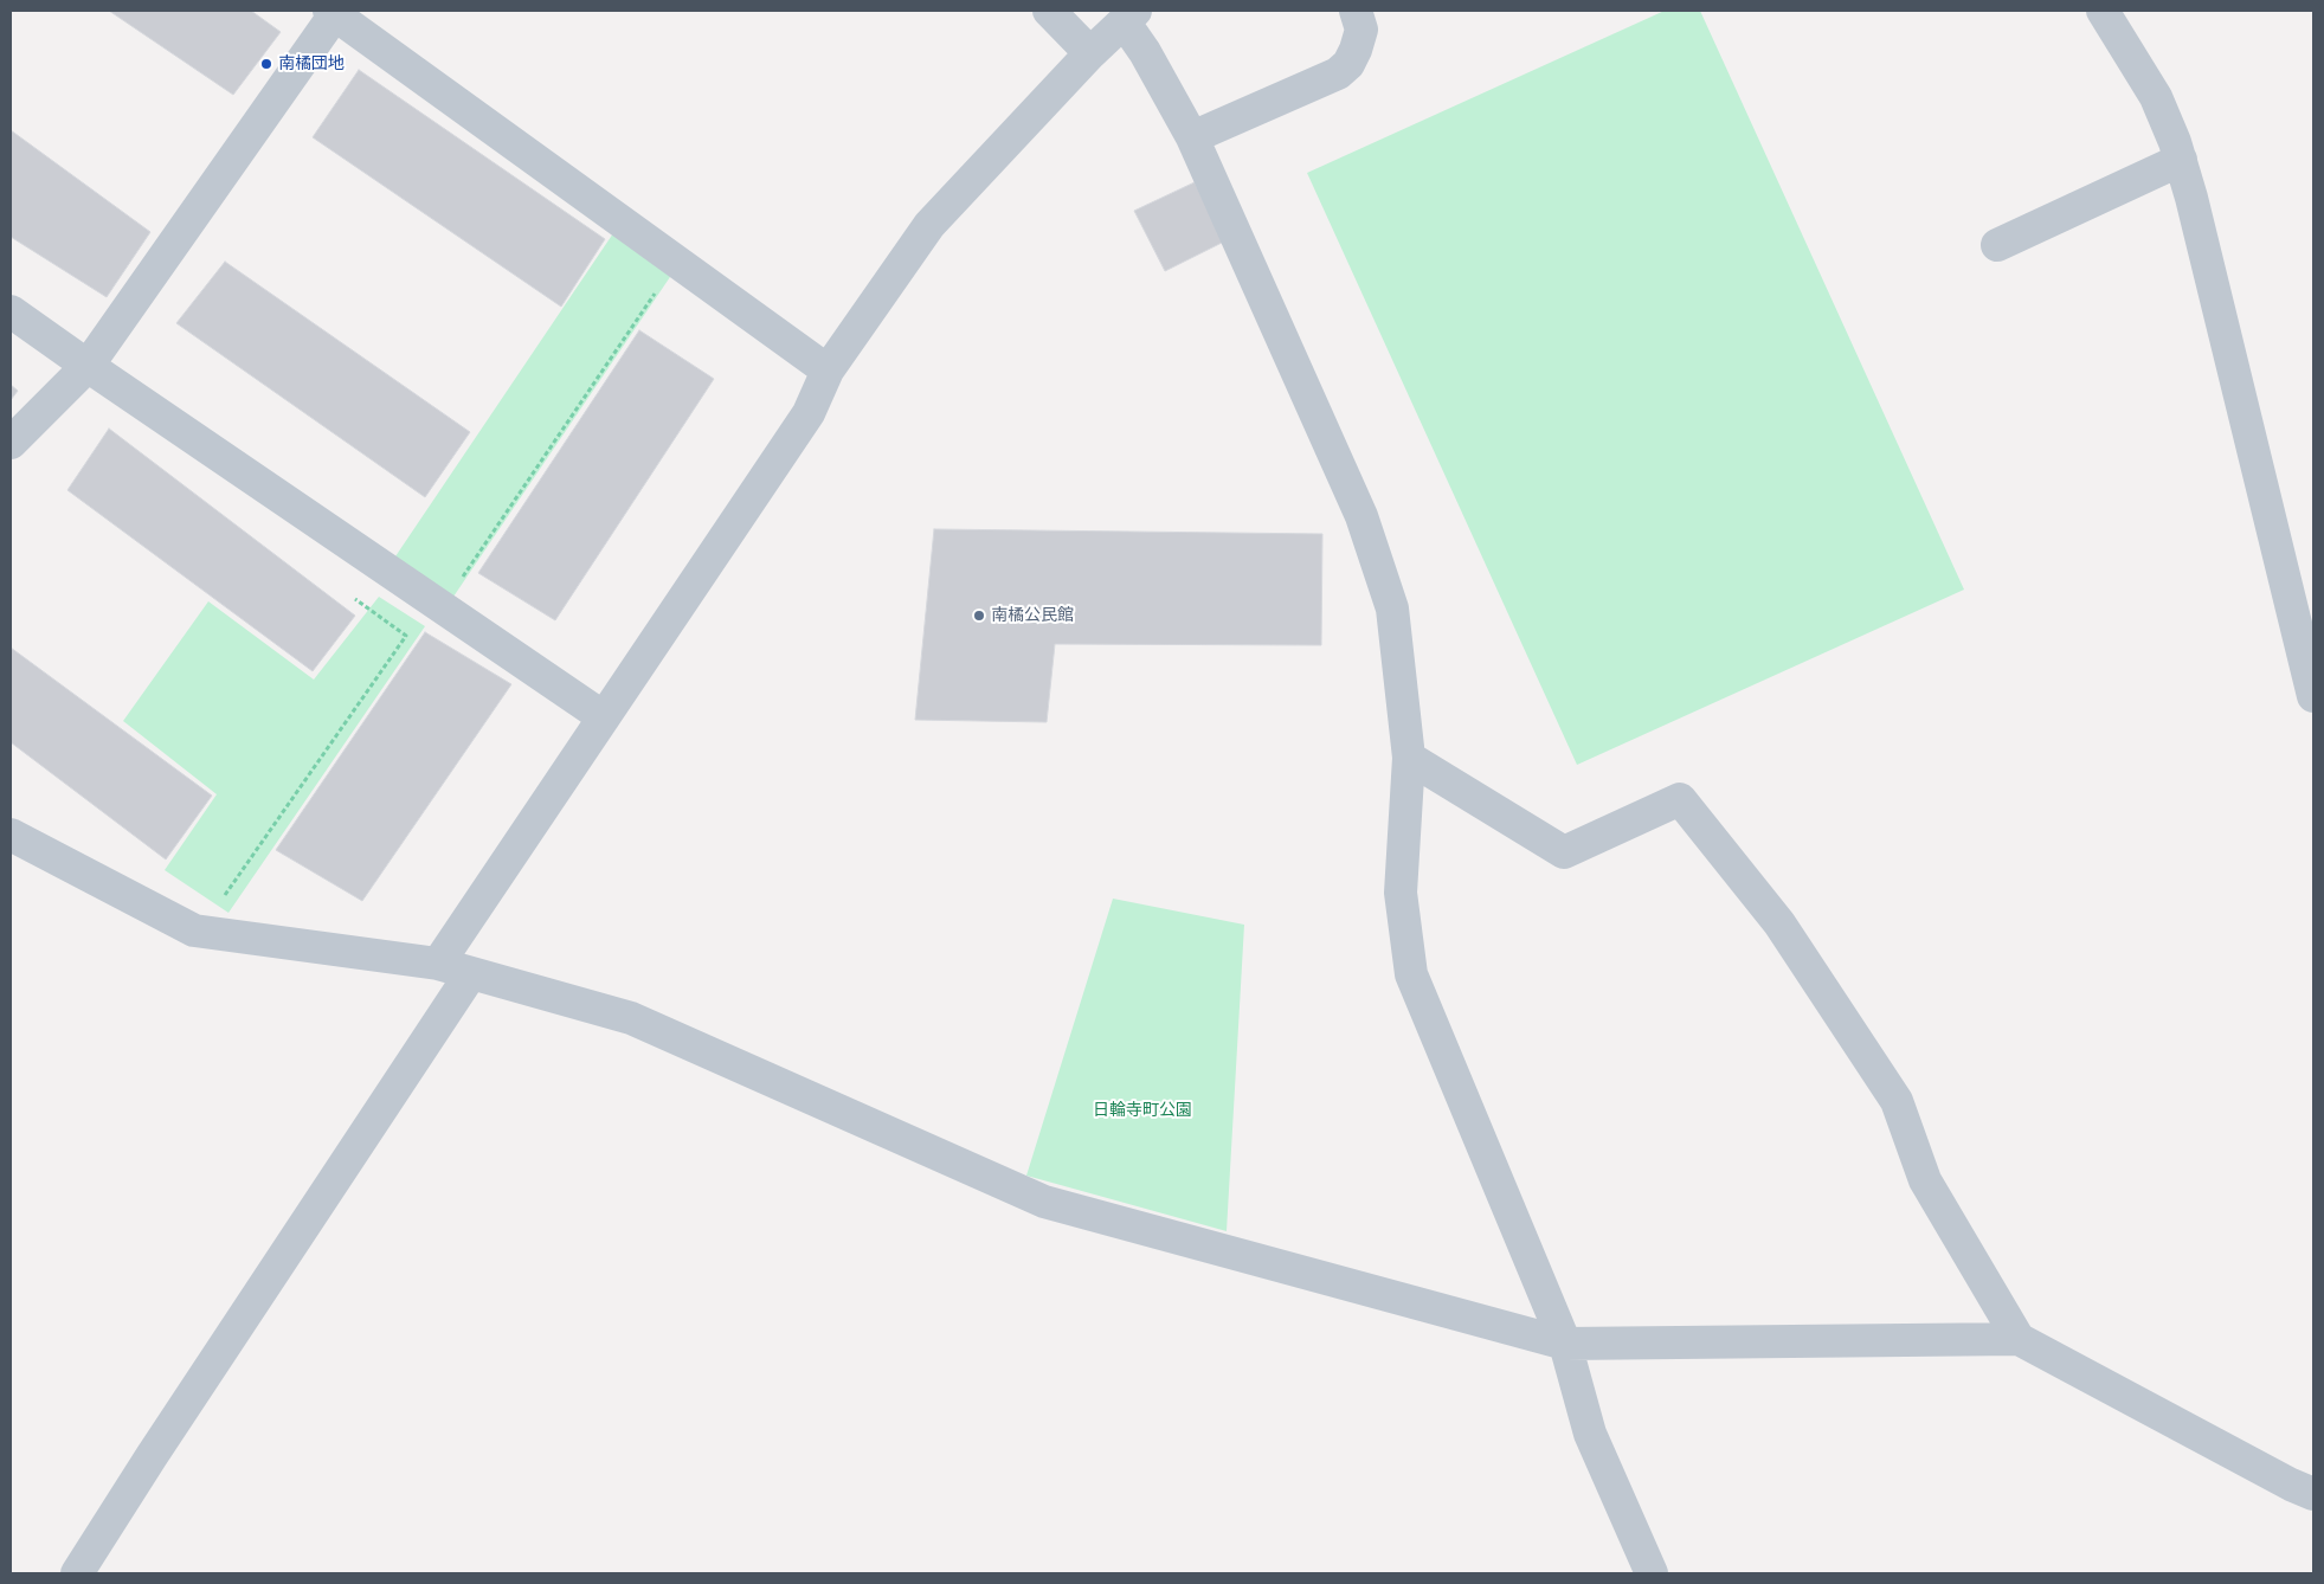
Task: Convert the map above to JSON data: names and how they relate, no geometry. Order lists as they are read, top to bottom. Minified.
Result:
{"parks":["日輪寺町公園"],"places":["南橘団地","南橘公民館"]}
